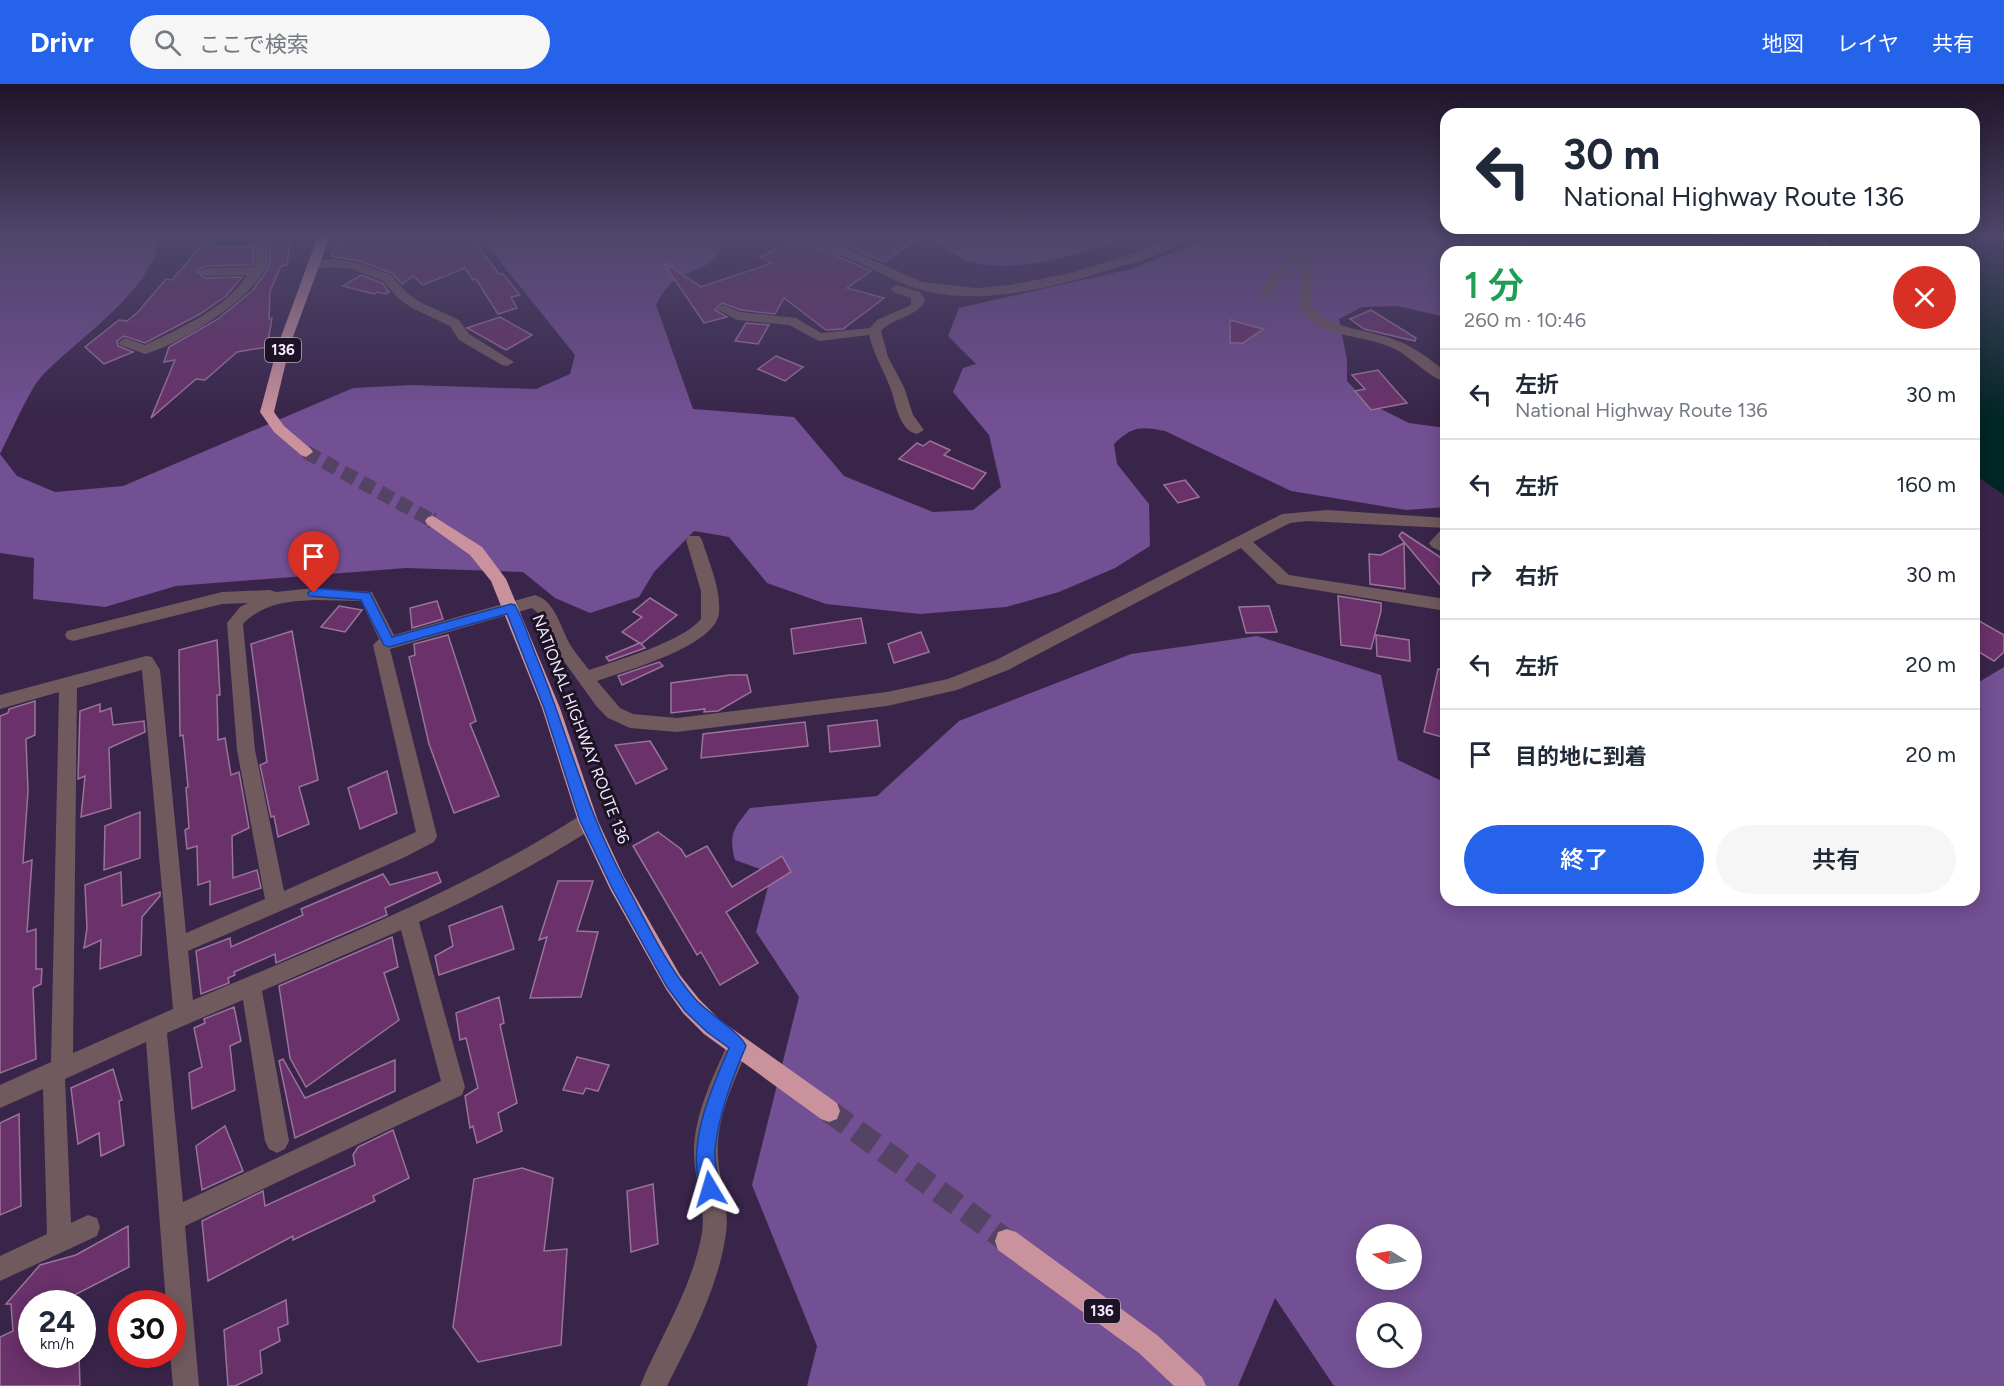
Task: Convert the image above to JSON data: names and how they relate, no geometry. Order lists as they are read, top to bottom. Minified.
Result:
{"streets":{"highway":["136","NATIONAL HIGHWAY ROUTE 136"]},"north":"left","page":{"header":"Drivr","search":"ここで検索","nav":["地図","レイヤ","共有"],"turn":["30 m","National Highway Route 136"],"heading":["1 分","260 m · 10:46"],"list":[{"name":"左折","note":"National Highway Route 136","value":"30 m"},{"name":"左折","value":"160 m"},{"name":"右折","value":"30 m"},{"name":"左折","value":"20 m"},{"name":"目的地に到着","value":"20 m"}],"buttons":["終了","共有"],"speed":"24 km/h","limit":"30"}}
